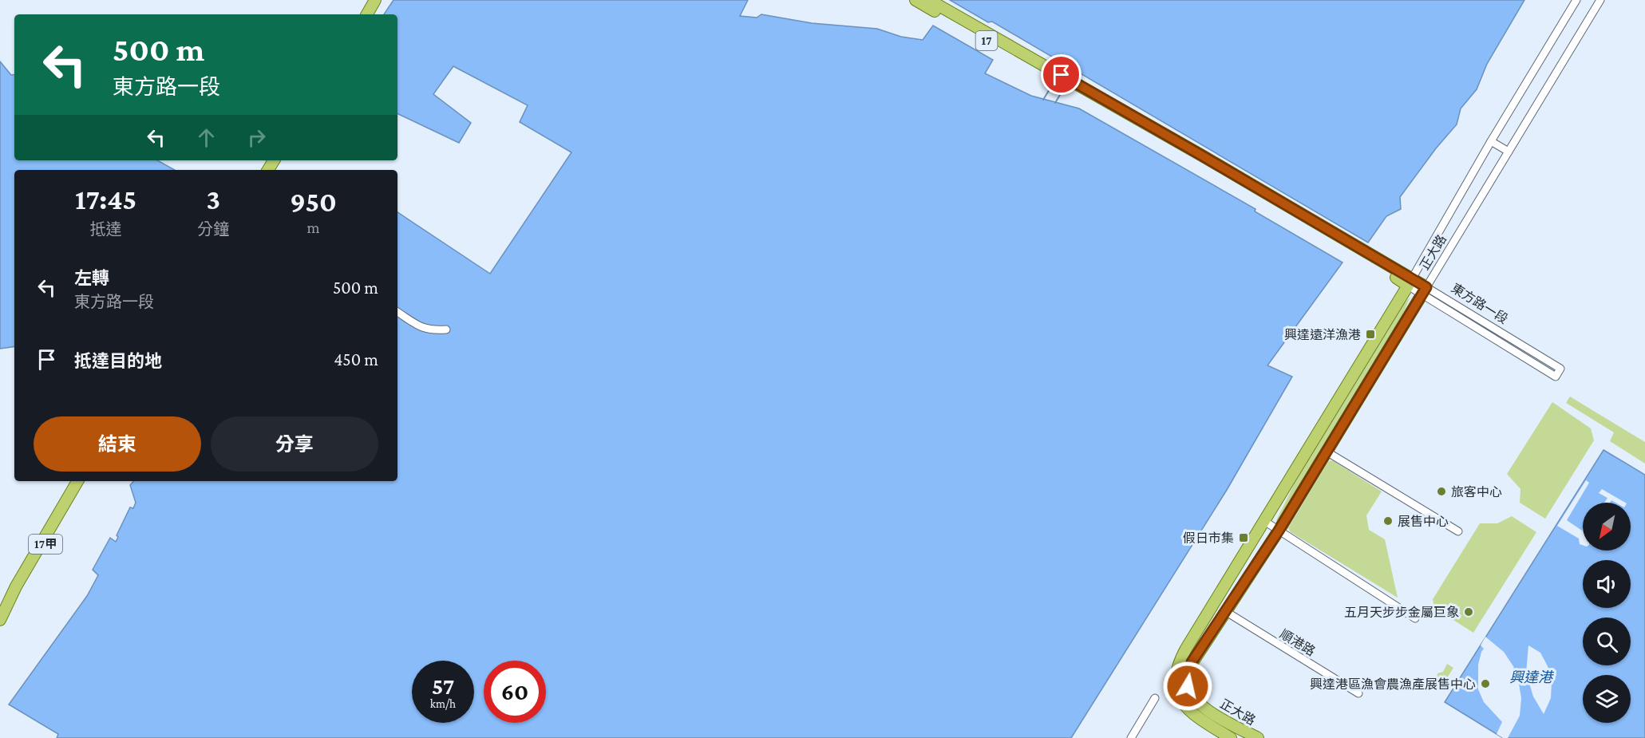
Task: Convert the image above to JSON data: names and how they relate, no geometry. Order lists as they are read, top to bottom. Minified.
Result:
{"streets":{"main road":["17","正大路","東方路一段","17甲"],"street":["順港路"]},"crossings":[["17","東方路一段"],["正大路","東方路一段"],["正大路","順港路"]],"water":["興達港"],"places":{"transit":["興達遠洋漁港","假日市集"],"other":["旅客中心","展售中心","五月天步步金屬巨象","興達港區漁會農漁產展售中心"]},"north":"bottom left","page":{"turn":["500 m","東方路一段"],"eta":["17:45","抵達","3","分鐘","950","m"],"list":[{"name":"左轉","note":"東方路一段","value":"500 m"},{"name":"抵達目的地","value":"450 m"}],"buttons":["結束","分享"],"speed":"57 km/h","limit":"60"}}
